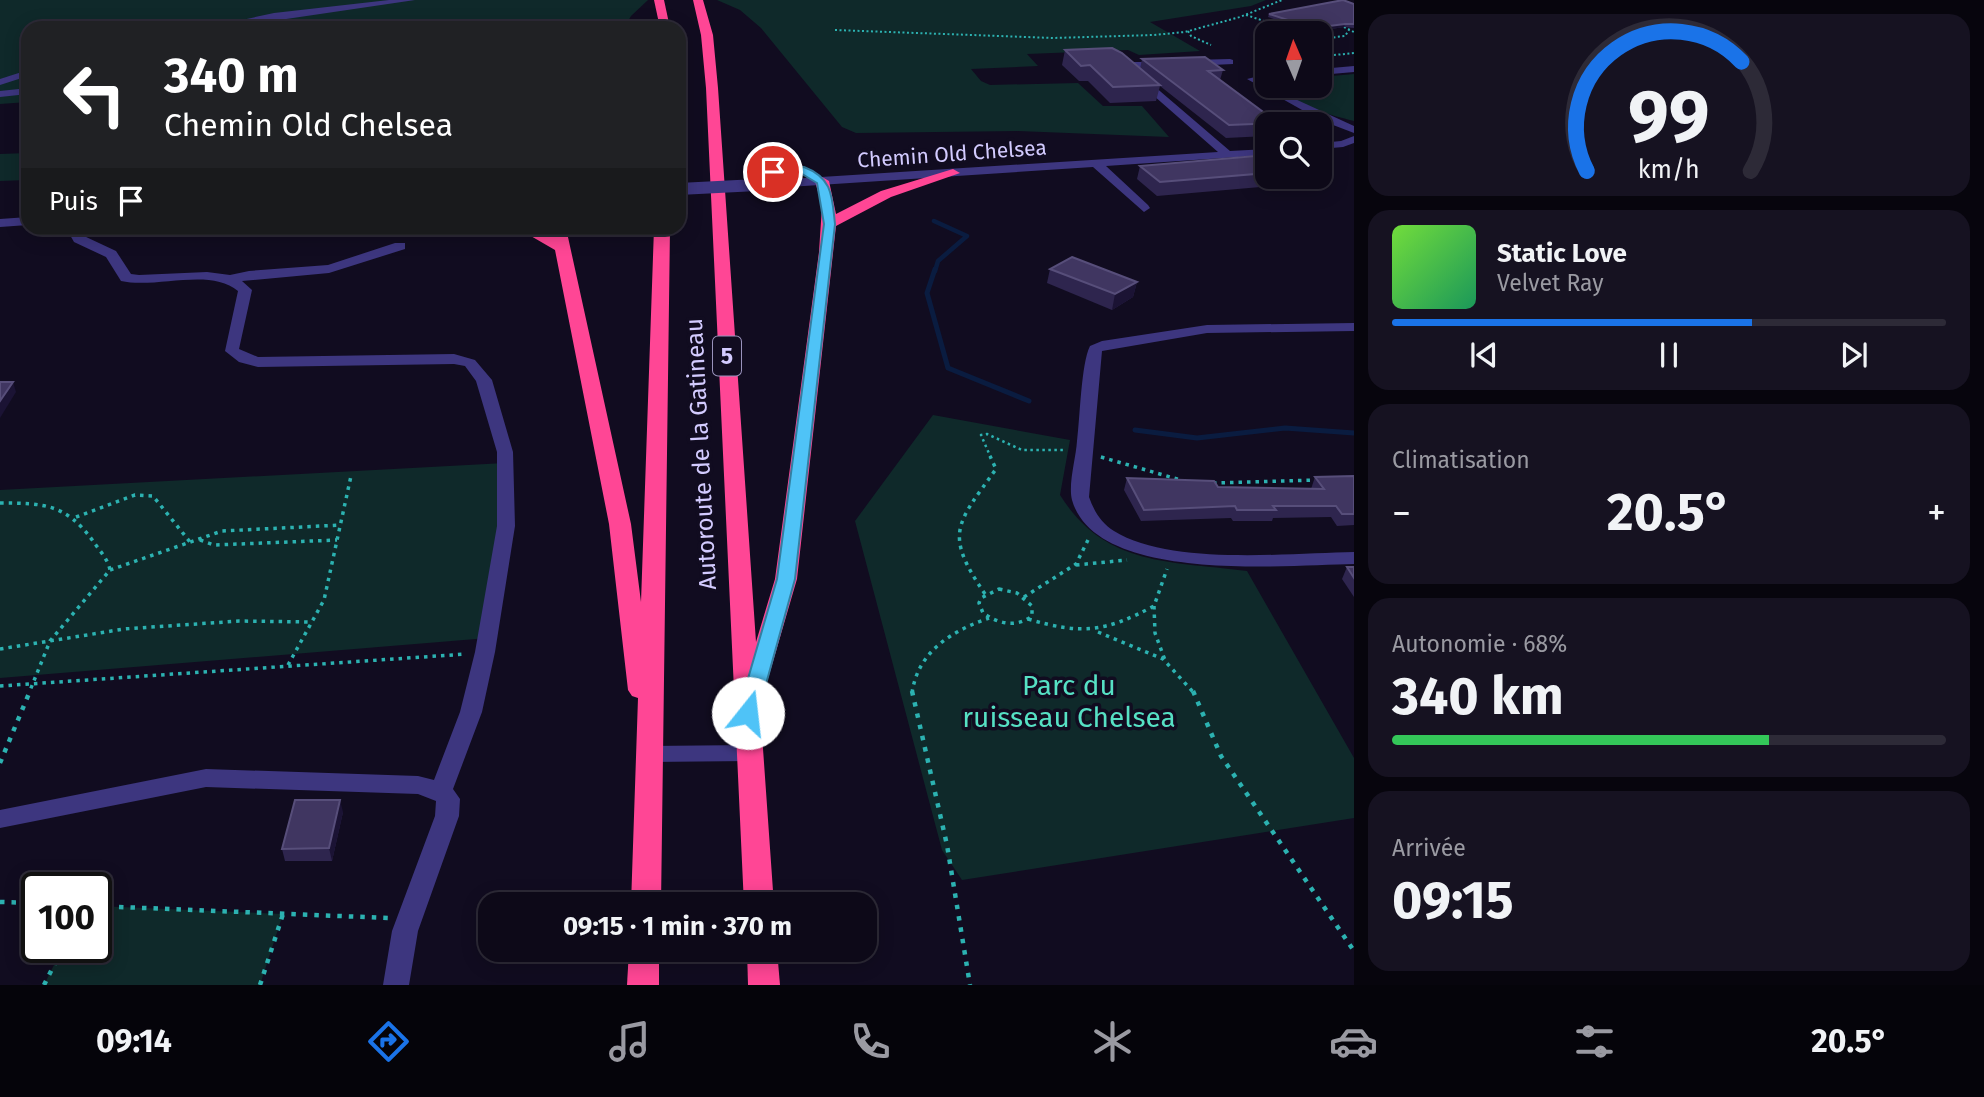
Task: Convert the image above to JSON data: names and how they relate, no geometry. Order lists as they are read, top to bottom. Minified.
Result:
{"streets":{"highway":["5","Autoroute de la Gatineau"],"street":["Chemin Old Chelsea"]},"parks":["Parc du ruisseau Chelsea"],"north":"top","page":{"turn":["340 m","Chemin Old Chelsea"],"then":"Puis","song":["Static Love","Velvet Ray"],"tile":["Climatisation",["Autonomie · 68%","340 km"],["Arrivée","09:15"]],"heat":["−","20.5°","+"],"limit":"100","trip":"09:15 · 1 min · 370 m","tabs":["09:14","20.5°"],"gauge":["99","km/h"]}}
